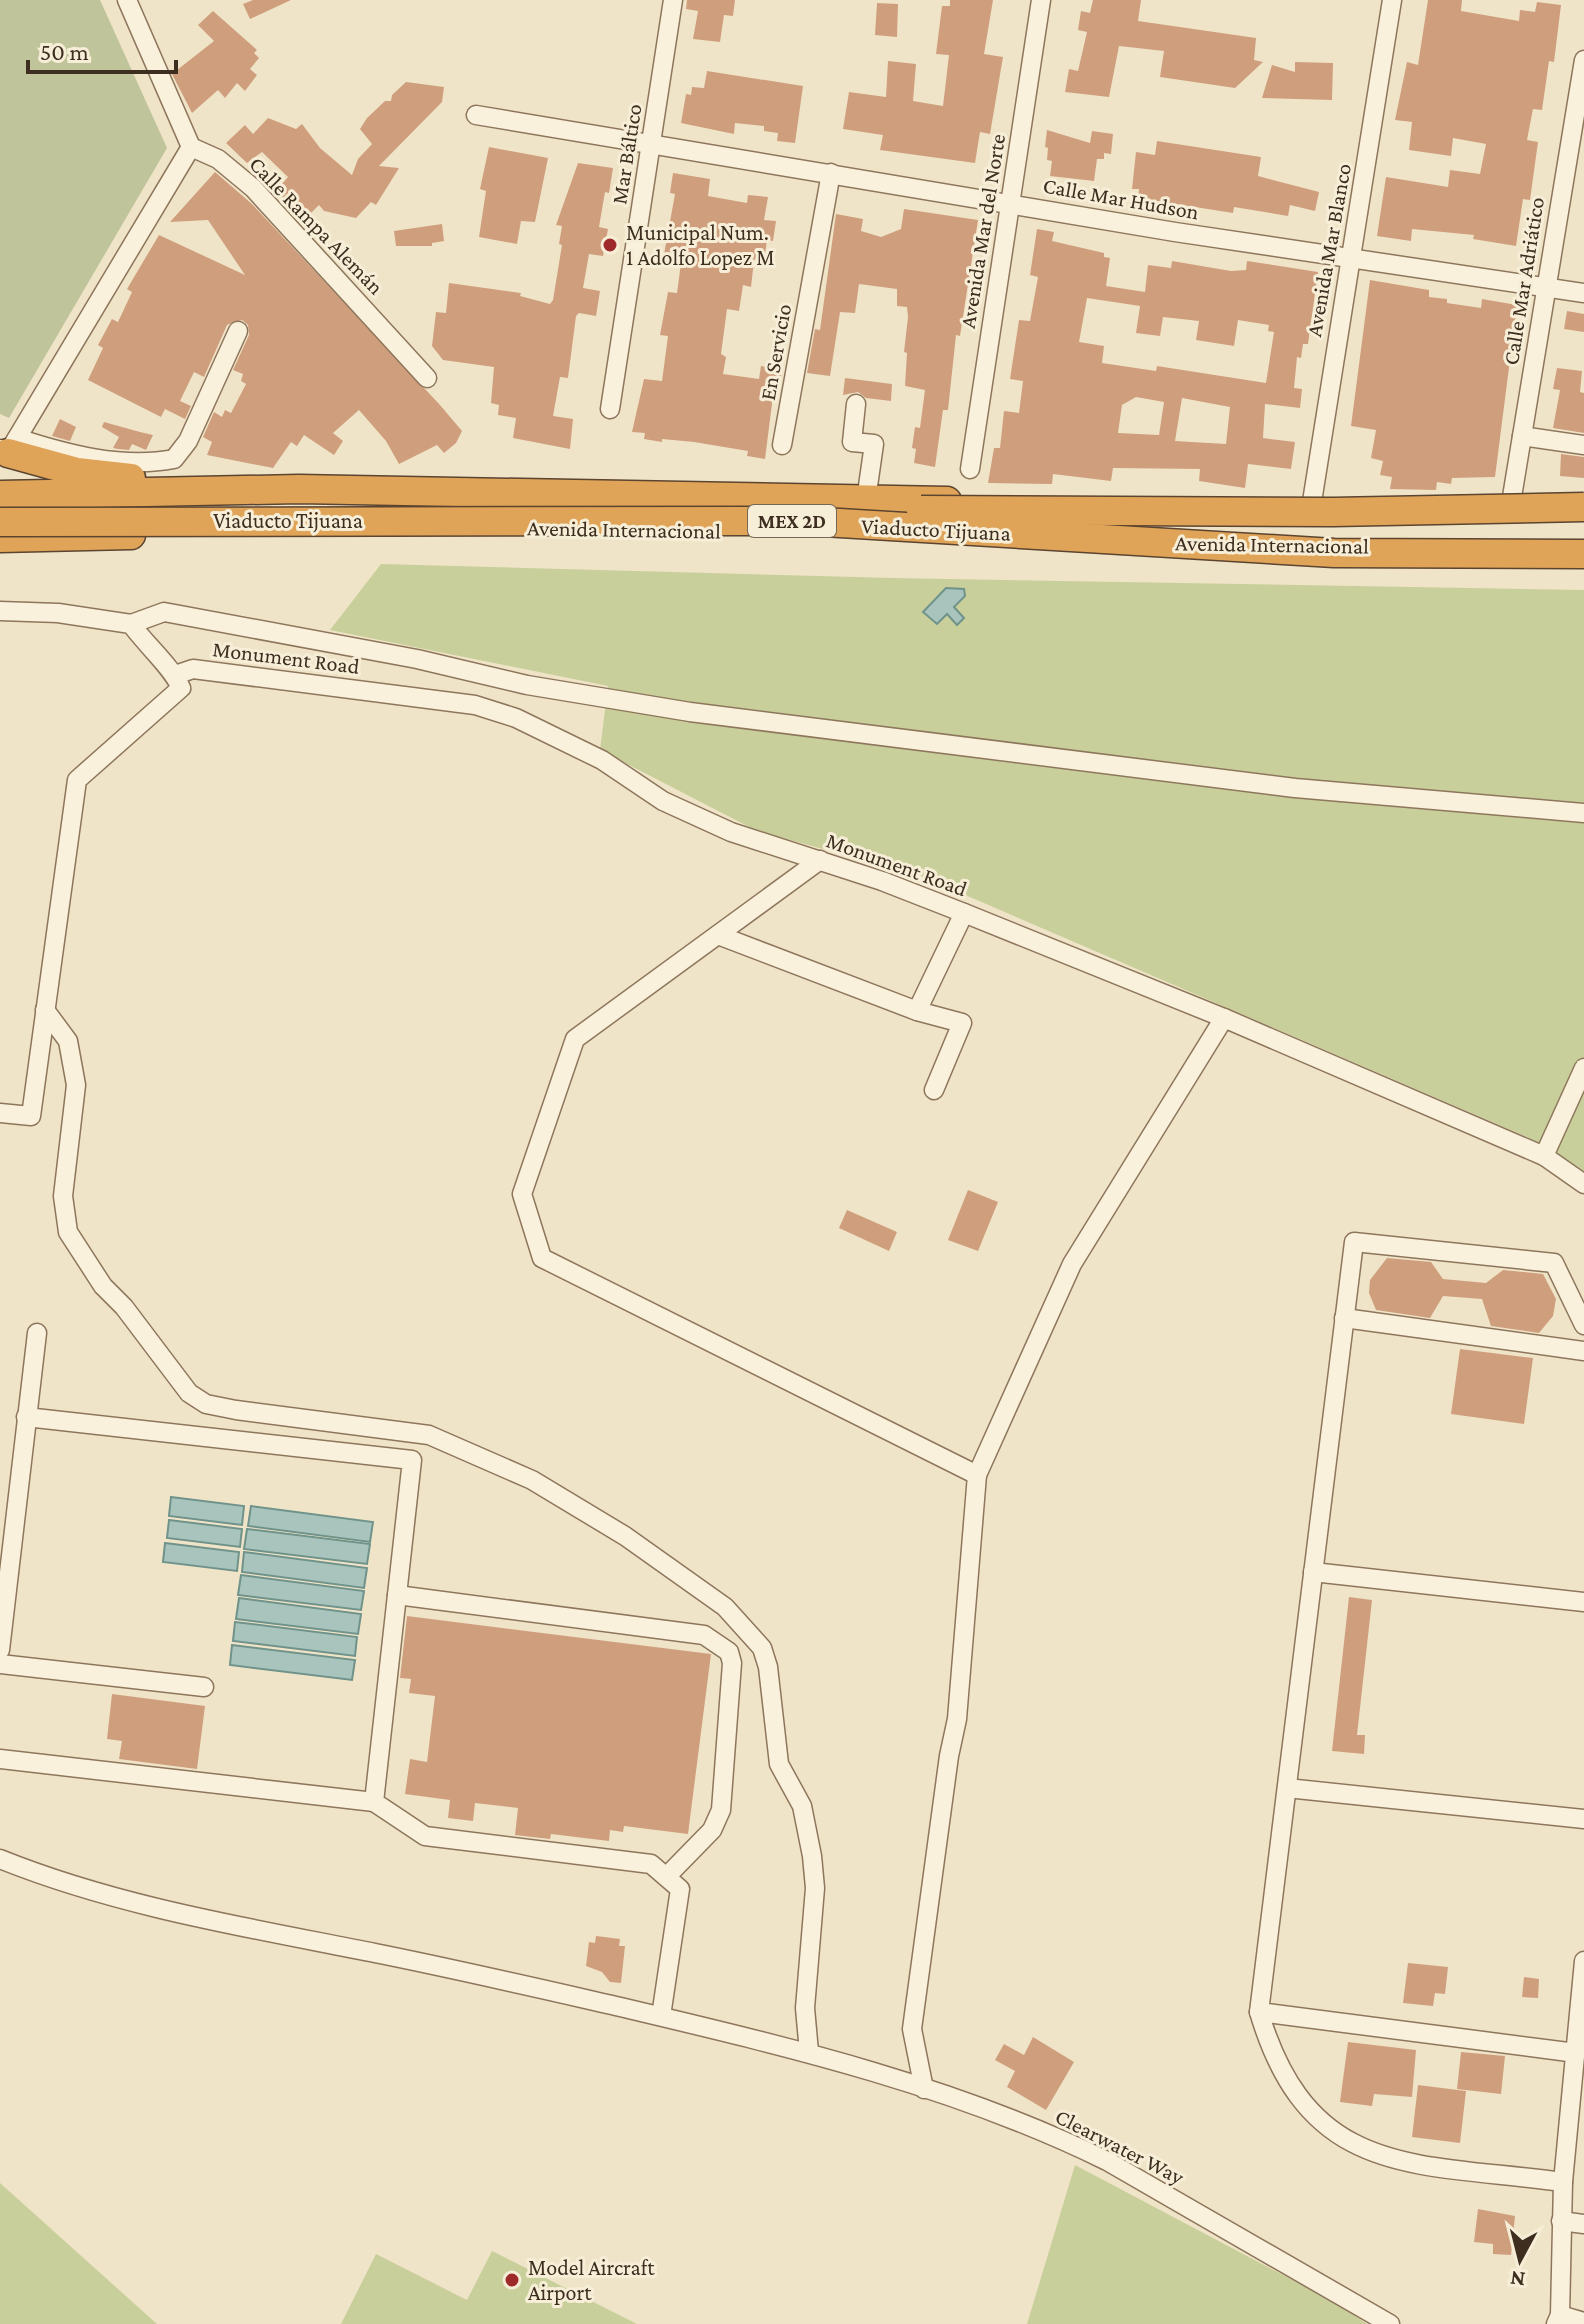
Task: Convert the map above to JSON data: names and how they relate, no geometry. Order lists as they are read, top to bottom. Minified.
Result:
{"streets":{"highway":["Viaducto Tijuana","MEX 2D","Avenida Internacional"],"street":["Mar Báltico","Calle Mar Hudson","Calle Rampa Alemán","Avenida Mar del Norte","Avenida Mar Blanco","Calle Mar Adriático","En Servicio","Monument Road","Clearwater Way"]},"crossings":[["Mar Báltico","Calle Mar Hudson"],["Calle Mar Hudson","Avenida Mar del Norte"],["Calle Mar Hudson","Avenida Mar Blanco"],["Calle Mar Hudson","Calle Mar Adriático"],["Calle Mar Hudson","En Servicio"],["Avenida Mar Blanco","Avenida Internacional"],["Calle Mar Adriático","Avenida Internacional"],["Viaducto Tijuana","Avenida Internacional"]],"places":["Municipal Num. 1 Adolfo Lopez M","Model Aircraft Airport"],"scale_bar":"50 m","north":"bottom"}
